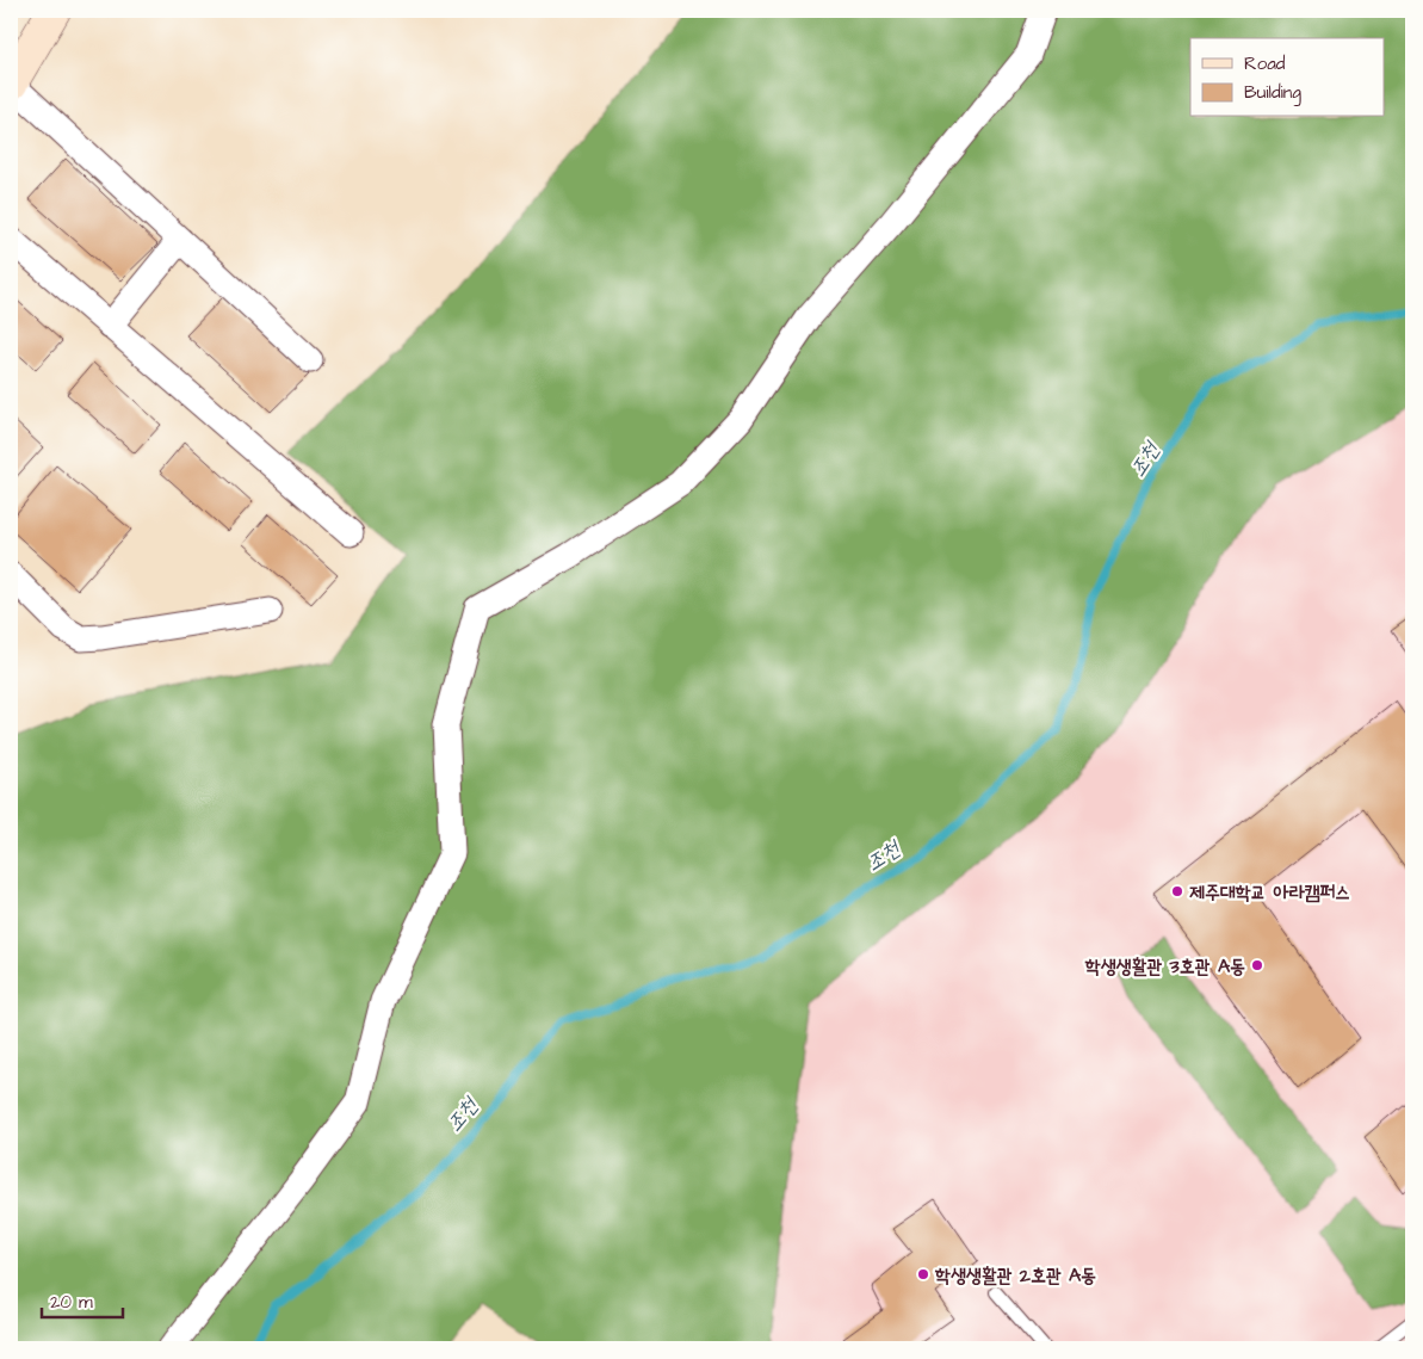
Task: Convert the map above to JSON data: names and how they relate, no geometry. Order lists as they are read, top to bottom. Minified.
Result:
{"water":["조천"],"places":["제주대학교 아라캠퍼스","학생생활관 3호관 A동","학생생활관 2호관 A동"],"legend":["Road","Building"],"scale_bar":"20 m"}
